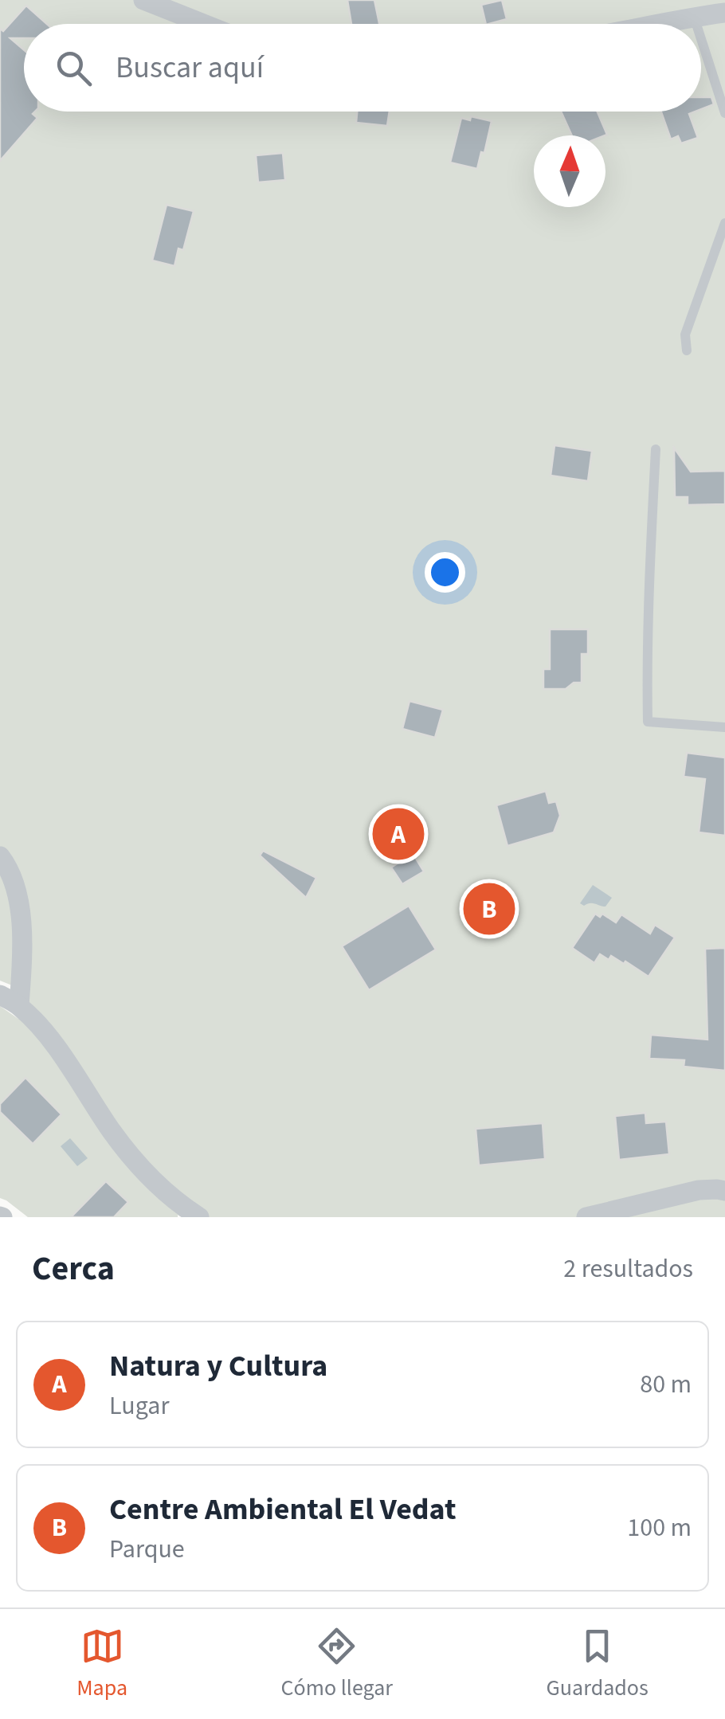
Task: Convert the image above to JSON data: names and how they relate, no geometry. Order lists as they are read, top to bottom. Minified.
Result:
{"north":"top","page":{"search":"Buscar aquí","pins":["A","B"],"heading":["Cerca","2 resultados"],"list":[{"mark":"A","name":"Natura y Cultura","note":"Lugar","value":"80 m"},{"mark":"B","name":"Centre Ambiental El Vedat","note":"Parque","value":"100 m"}],"nav":["Mapa","Cómo llegar","Guardados"]}}
